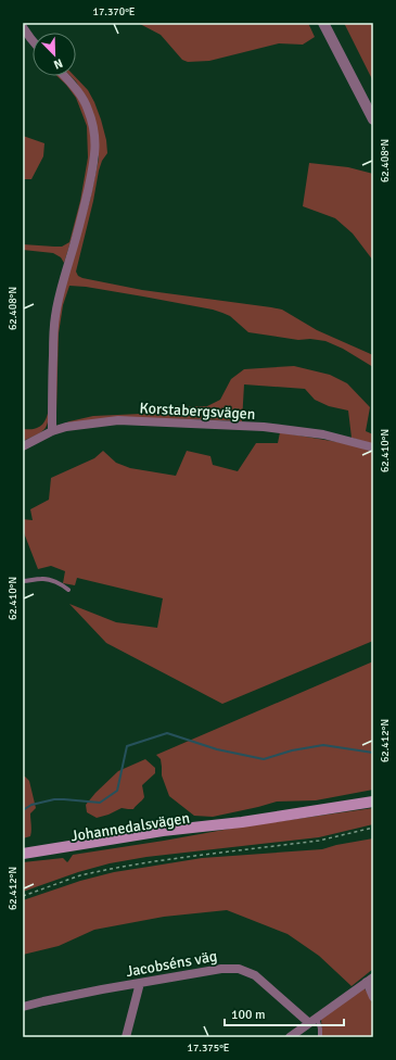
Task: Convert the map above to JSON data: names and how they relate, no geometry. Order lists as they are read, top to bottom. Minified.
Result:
{"streets":{"main road":["Johannedalsvägen"],"street":["Korstabergsvägen","Jacobséns väg"]},"scale_bar":"100 m","north":"bottom right","coordinates":["17.370°E","62.408°N","62.410°N","62.412°N","17.375°E"]}
